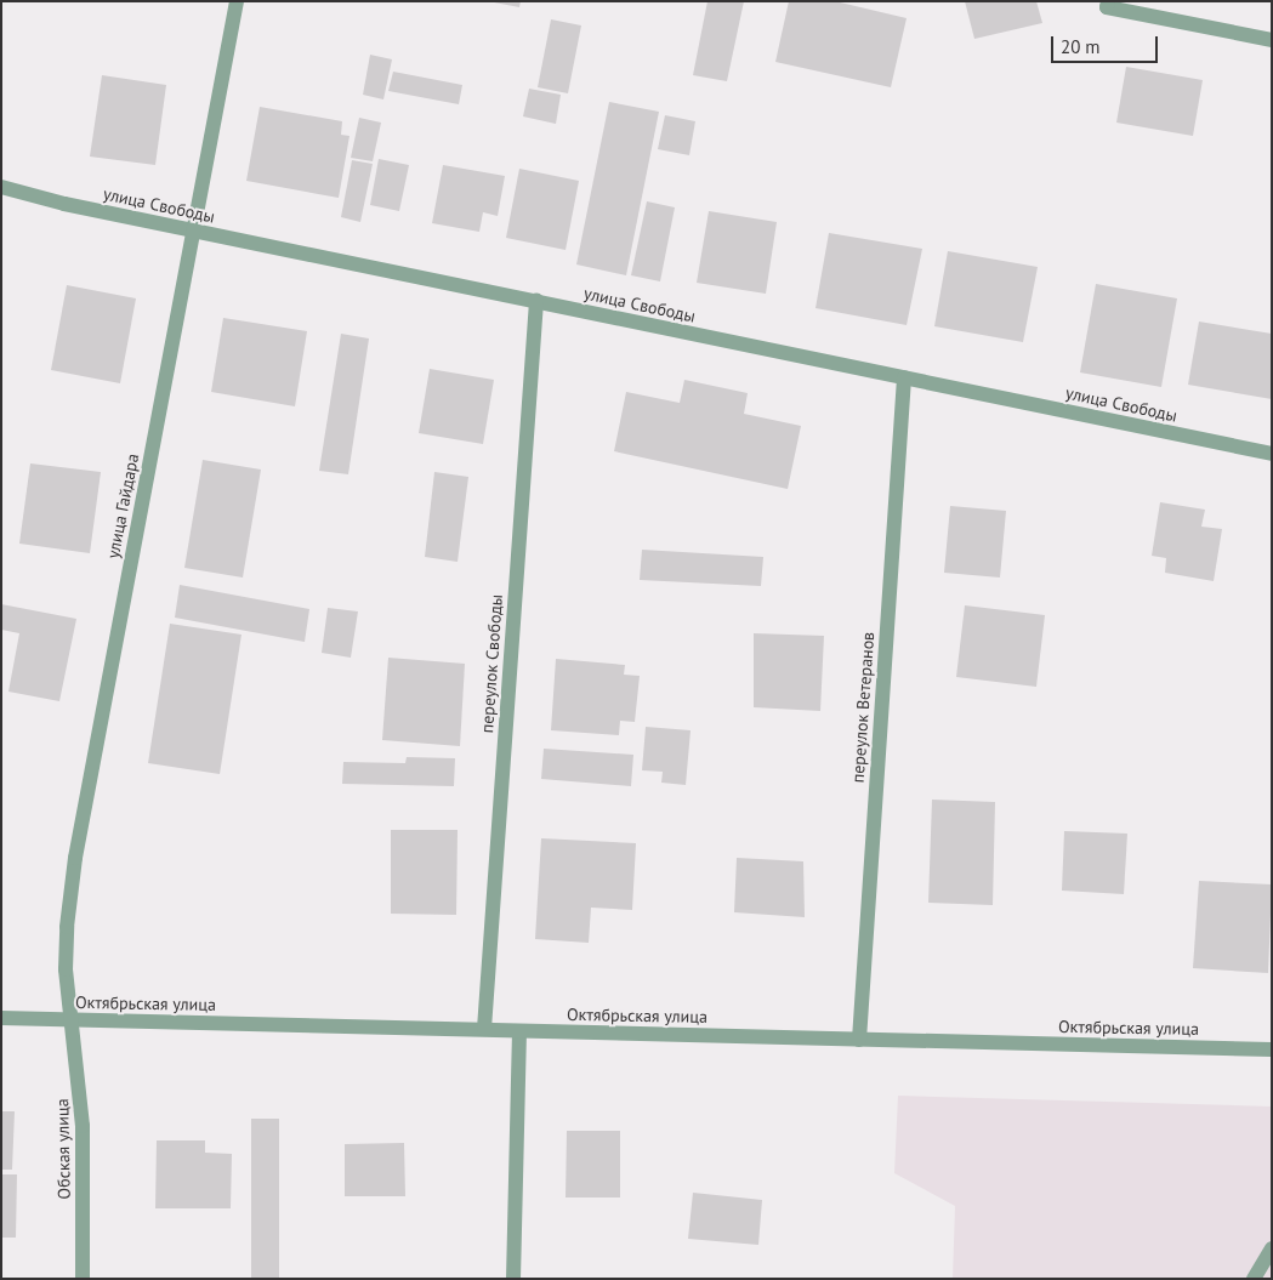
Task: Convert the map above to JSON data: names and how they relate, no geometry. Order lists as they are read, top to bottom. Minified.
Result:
{"streets":{"street":["улица Свободы","улица Гайдара","переулок Свободы","переулок Ветеранов","Октябрьская улица","Обская улица"]},"crossings":[["улица Свободы","улица Гайдара"],["улица Свободы","переулок Свободы"],["улица Свободы","переулок Ветеранов"],["улица Гайдара","Октябрьская улица"],["улица Гайдара","Обская улица"],["переулок Свободы","Октябрьская улица"],["переулок Ветеранов","Октябрьская улица"],["Октябрьская улица","Обская улица"]],"scale_bar":"20 m"}
